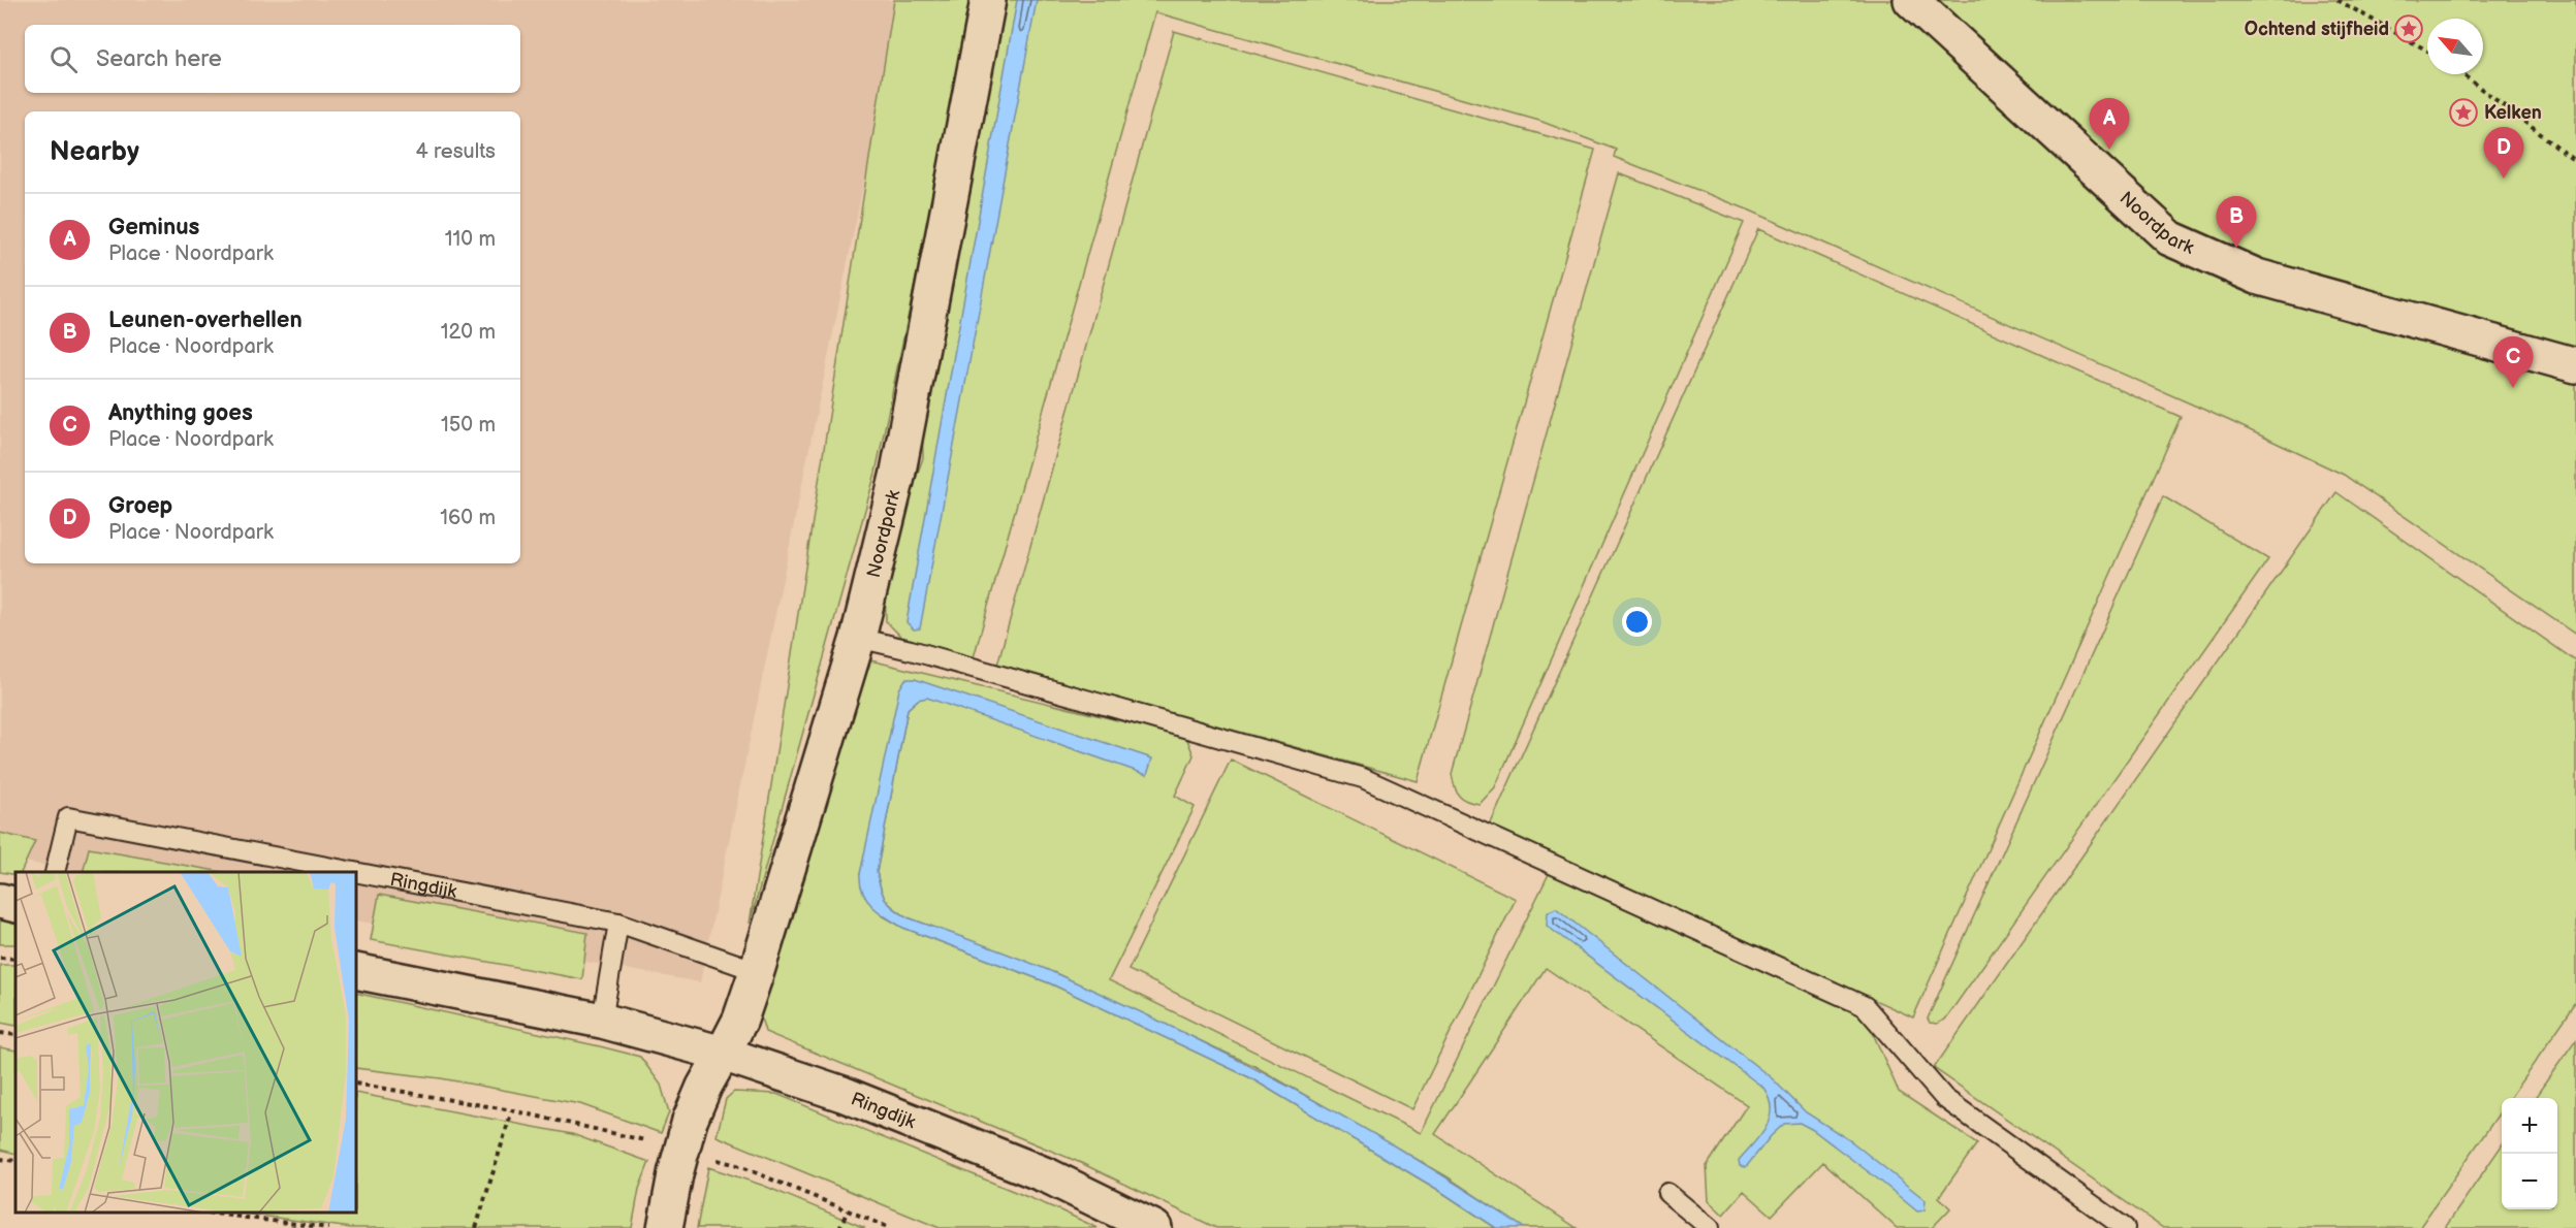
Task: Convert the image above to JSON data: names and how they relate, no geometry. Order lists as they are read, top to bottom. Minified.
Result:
{"streets":{"street":["Noordpark","Ringdijk"]},"crossings":[["Noordpark","Ringdijk"]],"places":{"place":["Ochtend stijfheid","Kelken"]},"north":"top left","page":{"search":"Search here","pins":["A","D","B","C"],"heading":["Nearby","4 results"],"list":[{"mark":"A","name":"Geminus","note":"Place · Noordpark","value":"110 m"},{"mark":"B","name":"Leunen-overhellen","note":"Place · Noordpark","value":"120 m"},{"mark":"C","name":"Anything goes","note":"Place · Noordpark","value":"150 m"},{"mark":"D","name":"Groep","note":"Place · Noordpark","value":"160 m"}],"map_buttons":["+","−"]}}
